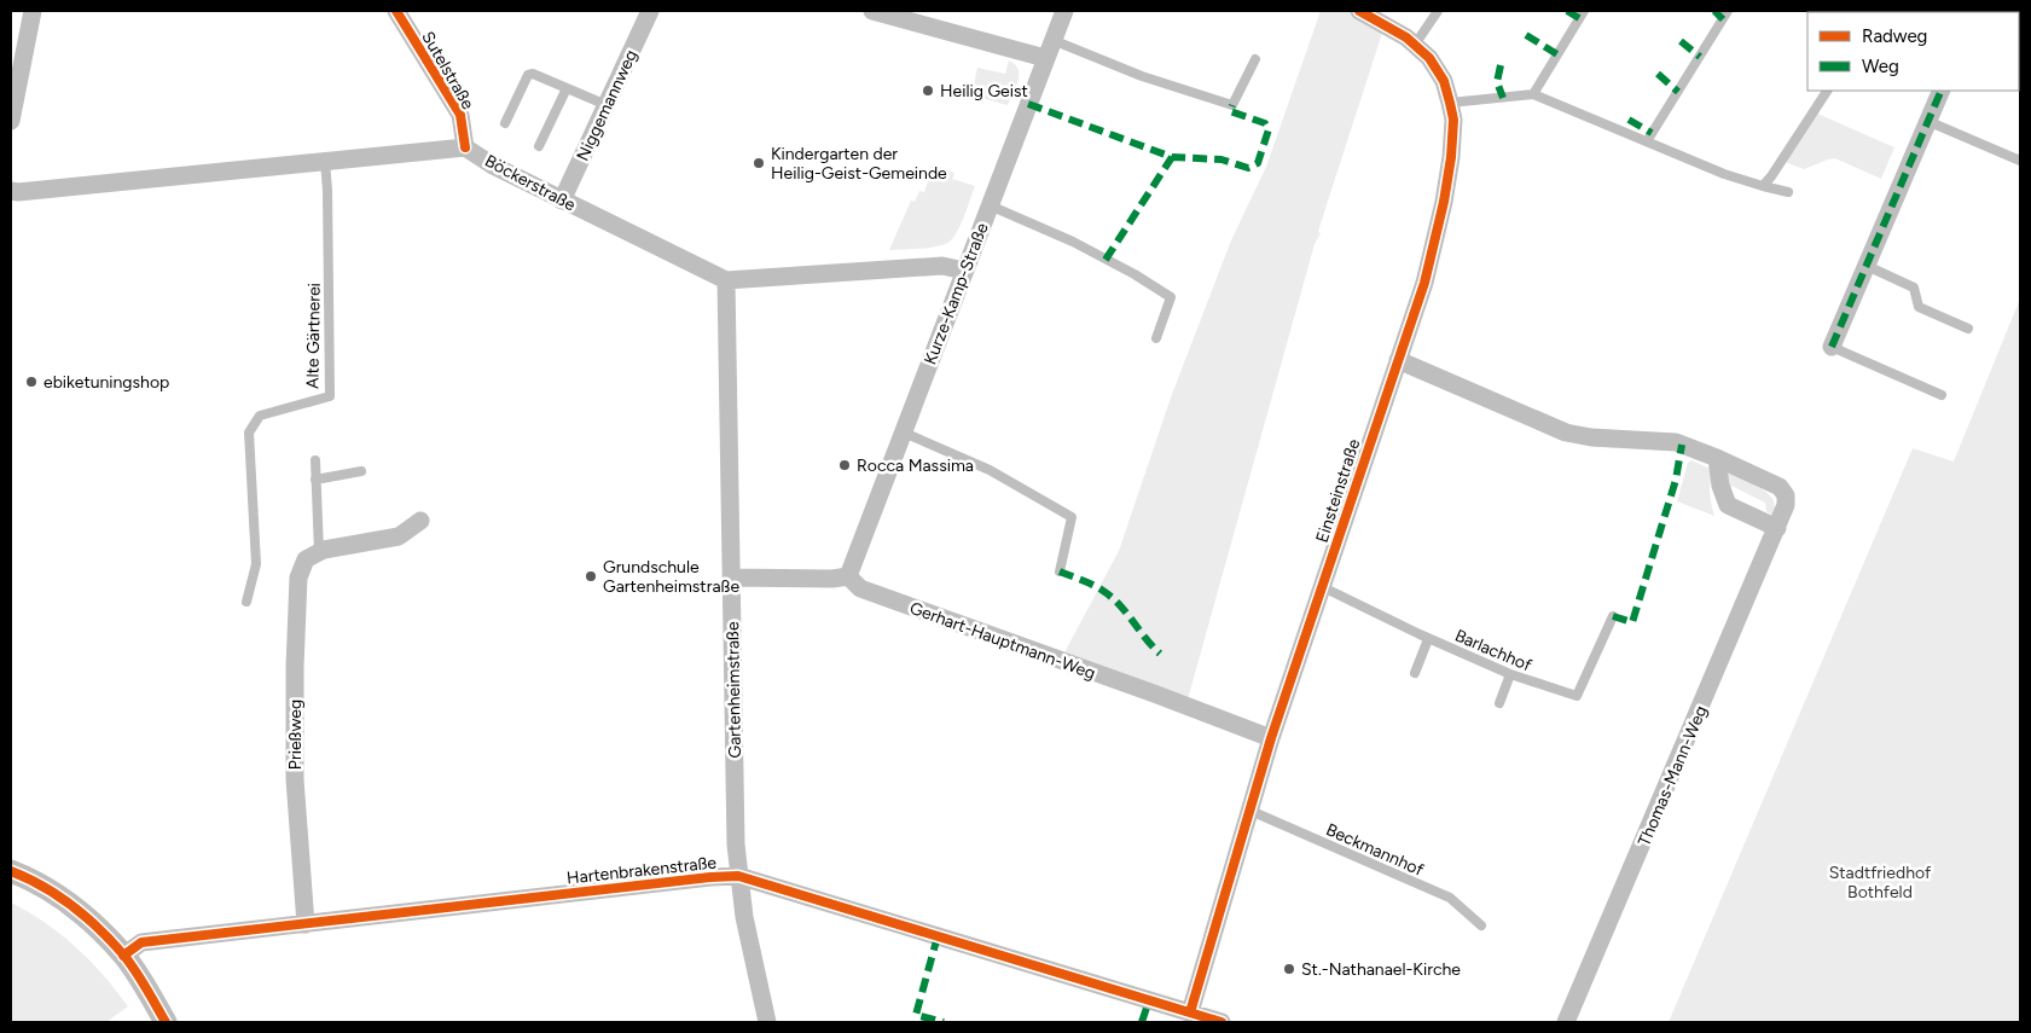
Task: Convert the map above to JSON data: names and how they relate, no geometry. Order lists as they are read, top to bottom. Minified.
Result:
{"streets":{"street":["Sutelstraße","Niggemannweg","Böckerstraße","Kurze-Kamp-Straße","Einsteinstraße","Gerhart-Hauptmann-Weg","Gartenheimstraße","Prießweg","Thomas-Mann-Weg","Hartenbrakenstraße"],"lane":["Alte Gärtnerei","Barlachhof","Beckmannhof"]},"crossings":[["Sutelstraße","Böckerstraße"],["Niggemannweg","Böckerstraße"],["Böckerstraße","Kurze-Kamp-Straße"],["Böckerstraße","Alte Gärtnerei"],["Böckerstraße","Gartenheimstraße"],["Kurze-Kamp-Straße","Gerhart-Hauptmann-Weg"],["Einsteinstraße","Gerhart-Hauptmann-Weg"],["Einsteinstraße","Barlachhof"],["Einsteinstraße","Thomas-Mann-Weg"],["Einsteinstraße","Beckmannhof"],["Einsteinstraße","Hartenbrakenstraße"],["Gartenheimstraße","Hartenbrakenstraße"],["Prießweg","Hartenbrakenstraße"]],"parks":["Stadtfriedhof Bothfeld"],"places":["Heilig Geist","Kindergarten der Heilig-Geist-Gemeinde","ebiketuningshop","Rocca Massima","Grundschule Gartenheimstraße","St.-Nathanael-Kirche"],"legend":["Radweg","Weg"]}
